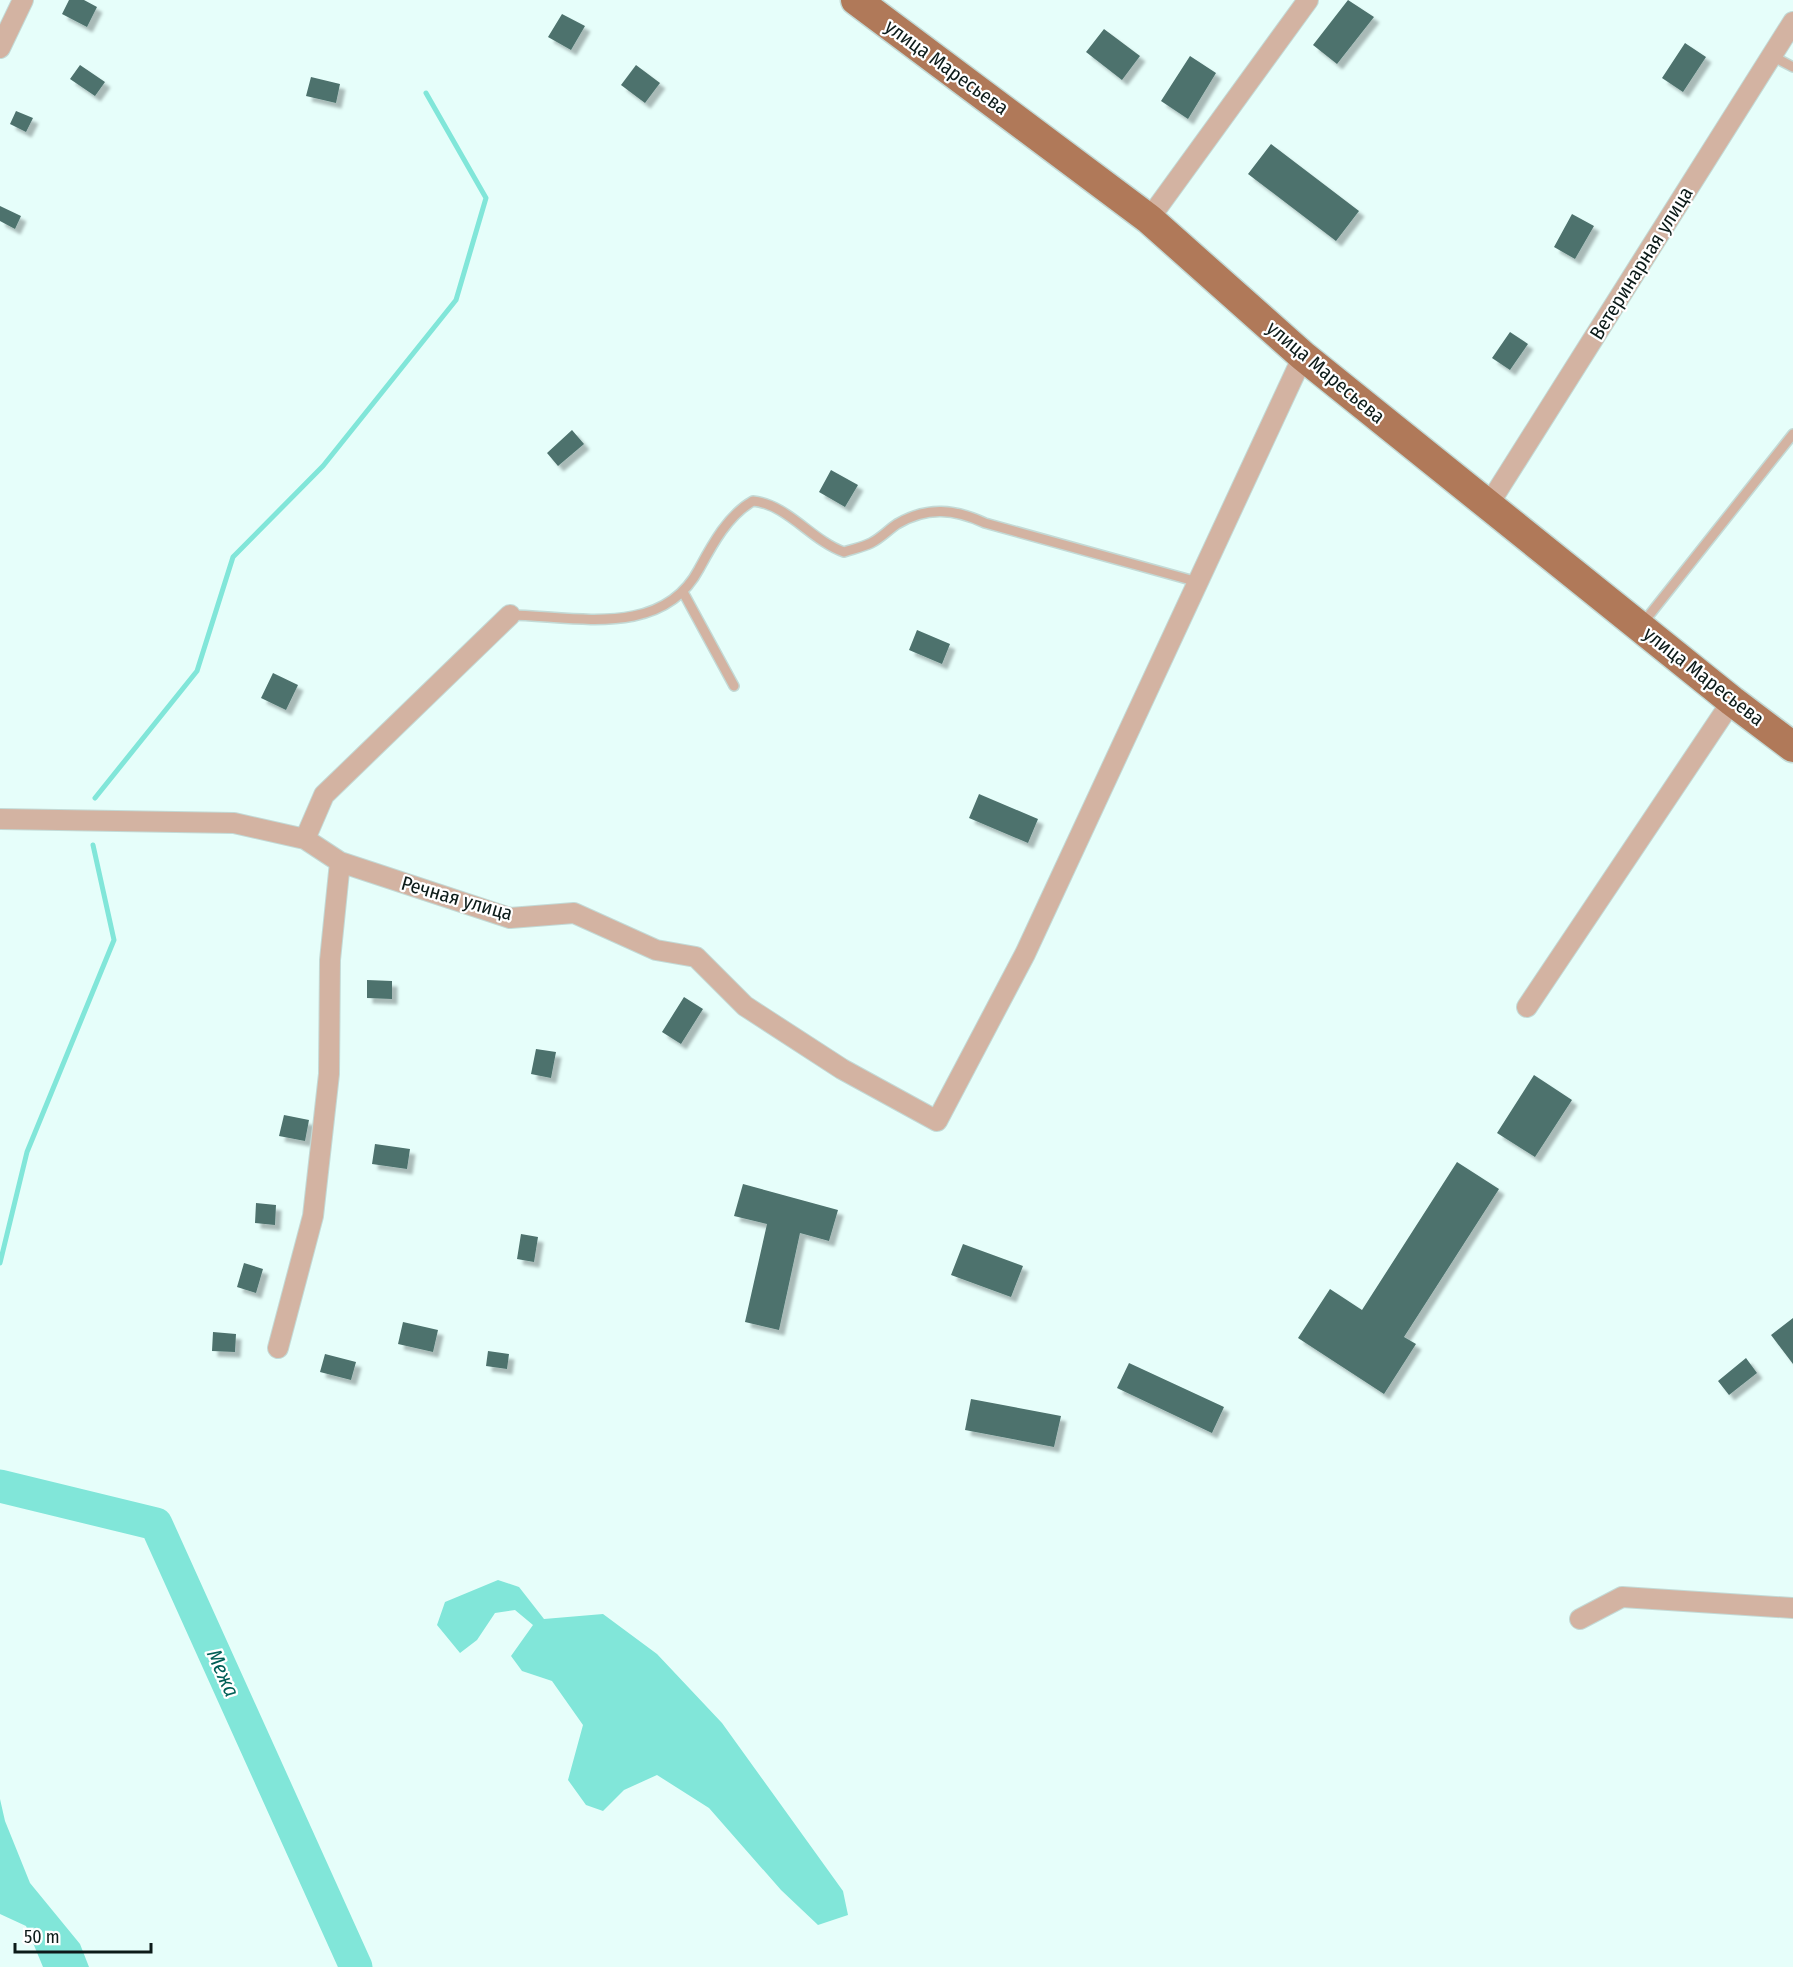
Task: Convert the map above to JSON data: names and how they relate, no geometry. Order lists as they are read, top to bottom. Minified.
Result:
{"streets":{"main road":["улица Маресьева"],"street":["Ветеринарная улица","Речная улица"]},"crossings":[["улица Маресьева","Ветеринарная улица"]],"water":["Межа"],"scale_bar":"50 m"}
